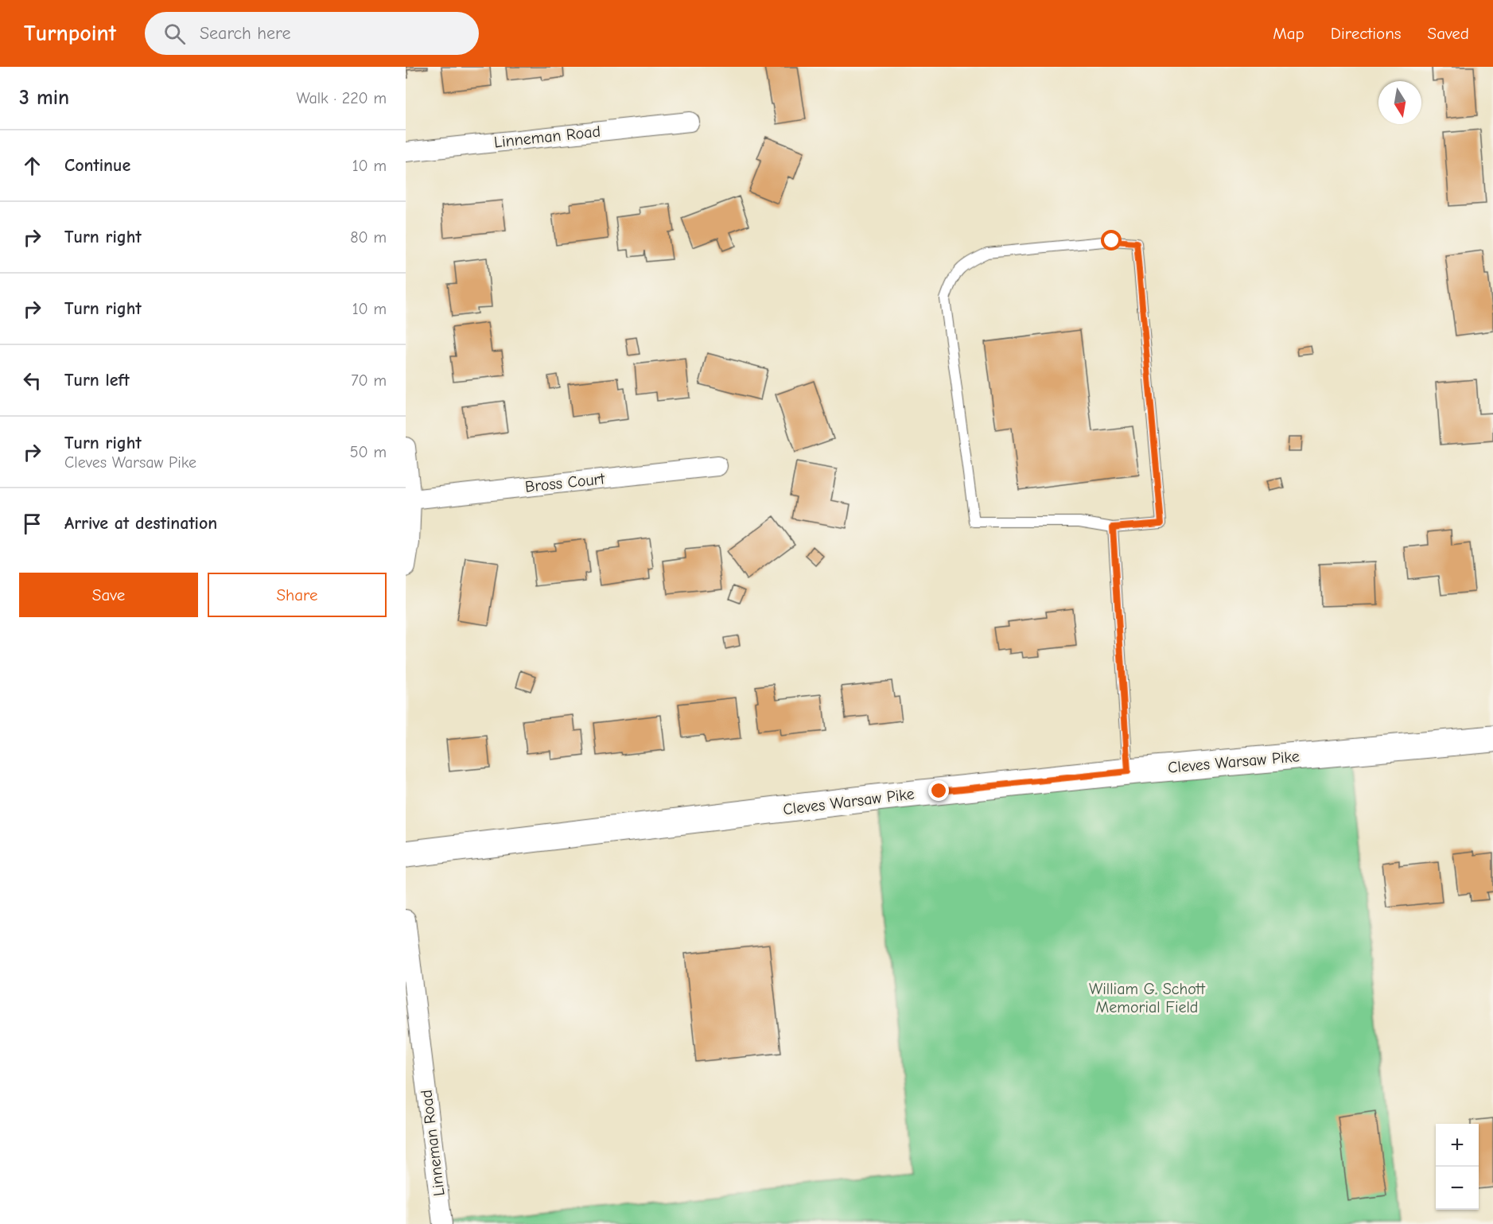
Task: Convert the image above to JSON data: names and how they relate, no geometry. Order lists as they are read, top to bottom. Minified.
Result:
{"streets":{"street":["Linneman Road","Bross Court","Cleves Warsaw Pike"]},"parks":["William G. Schott Memorial Field"],"north":"bottom","page":{"header":"Turnpoint","search":"Search here","nav":["Map","Directions","Saved"],"heading":["3 min","Walk · 220 m"],"list":[["Continue","10 m"],["Turn right","80 m"],["Turn right","10 m"],["Turn left","70 m"],["Turn right","Cleves Warsaw Pike","50 m"],"Arrive at destination"],"buttons":["Save","Share"],"map_buttons":["+","−"]}}
